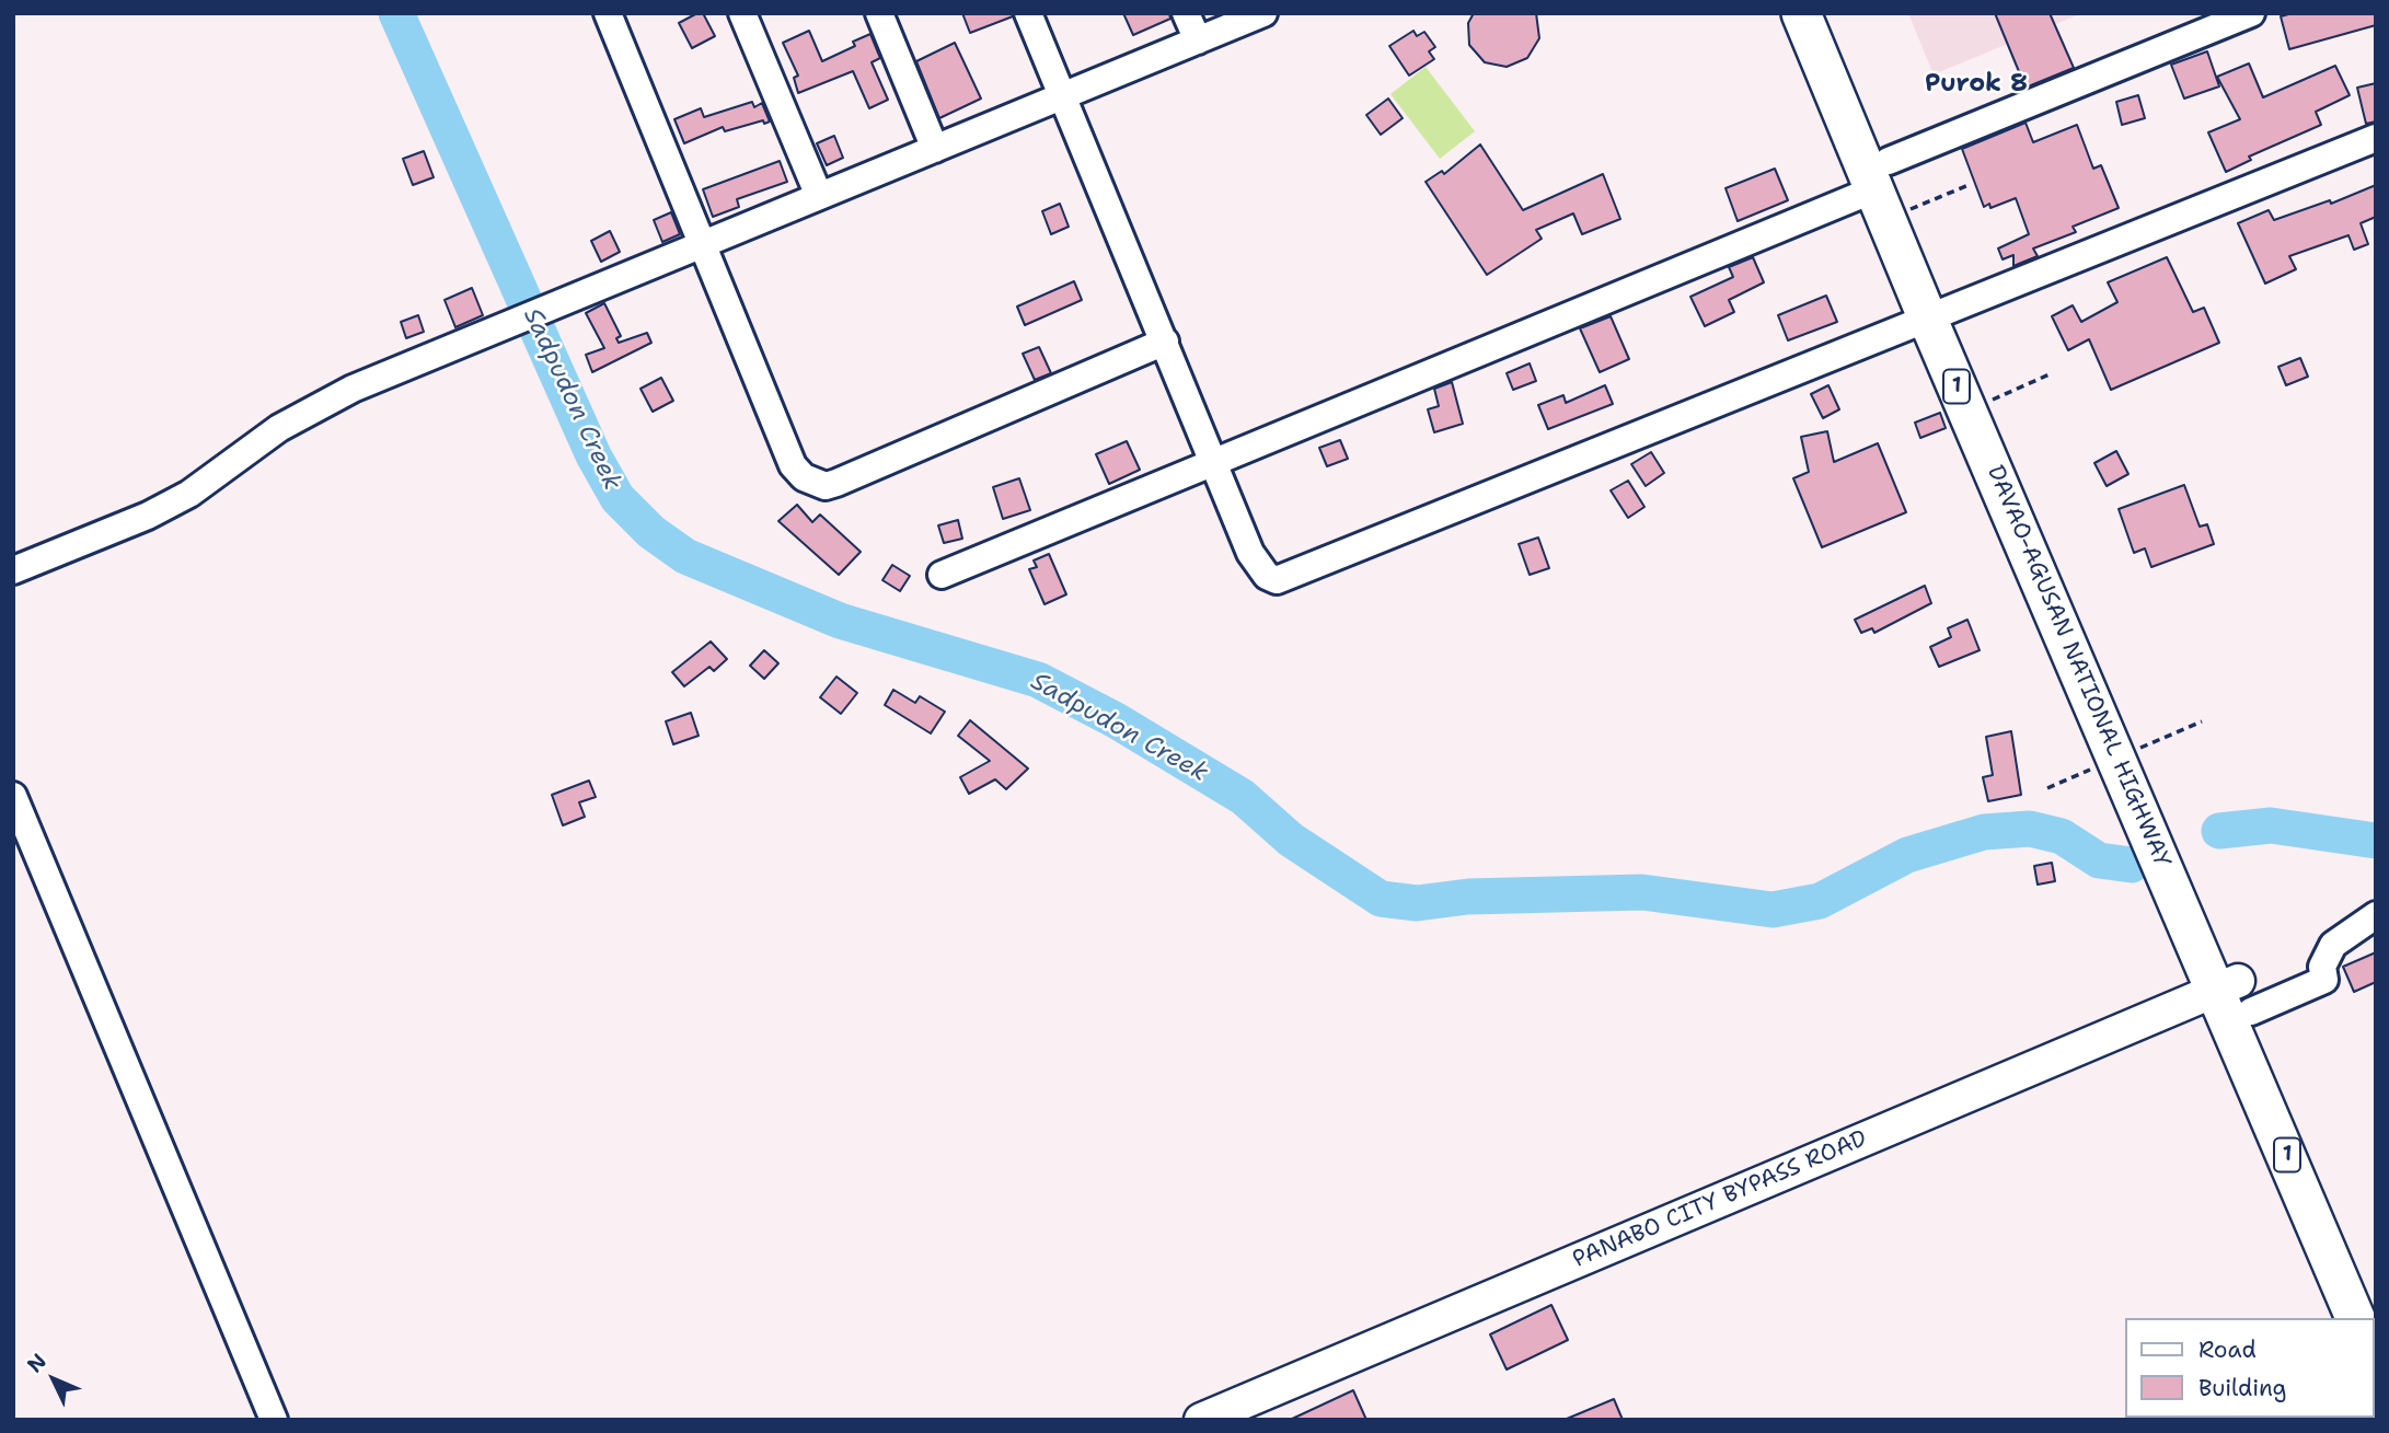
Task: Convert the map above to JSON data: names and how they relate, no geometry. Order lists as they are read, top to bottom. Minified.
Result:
{"streets":{"highway":["1","DAVAO-AGUSAN NATIONAL HIGHWAY"],"main road":["PANABO CITY BYPASS ROAD"]},"crossings":[["DAVAO-AGUSAN NATIONAL HIGHWAY","PANABO CITY BYPASS ROAD"]],"districts":["Purok 8"],"water":["Sadpudon Creek"],"legend":["Road","Building"],"north":"top left"}
